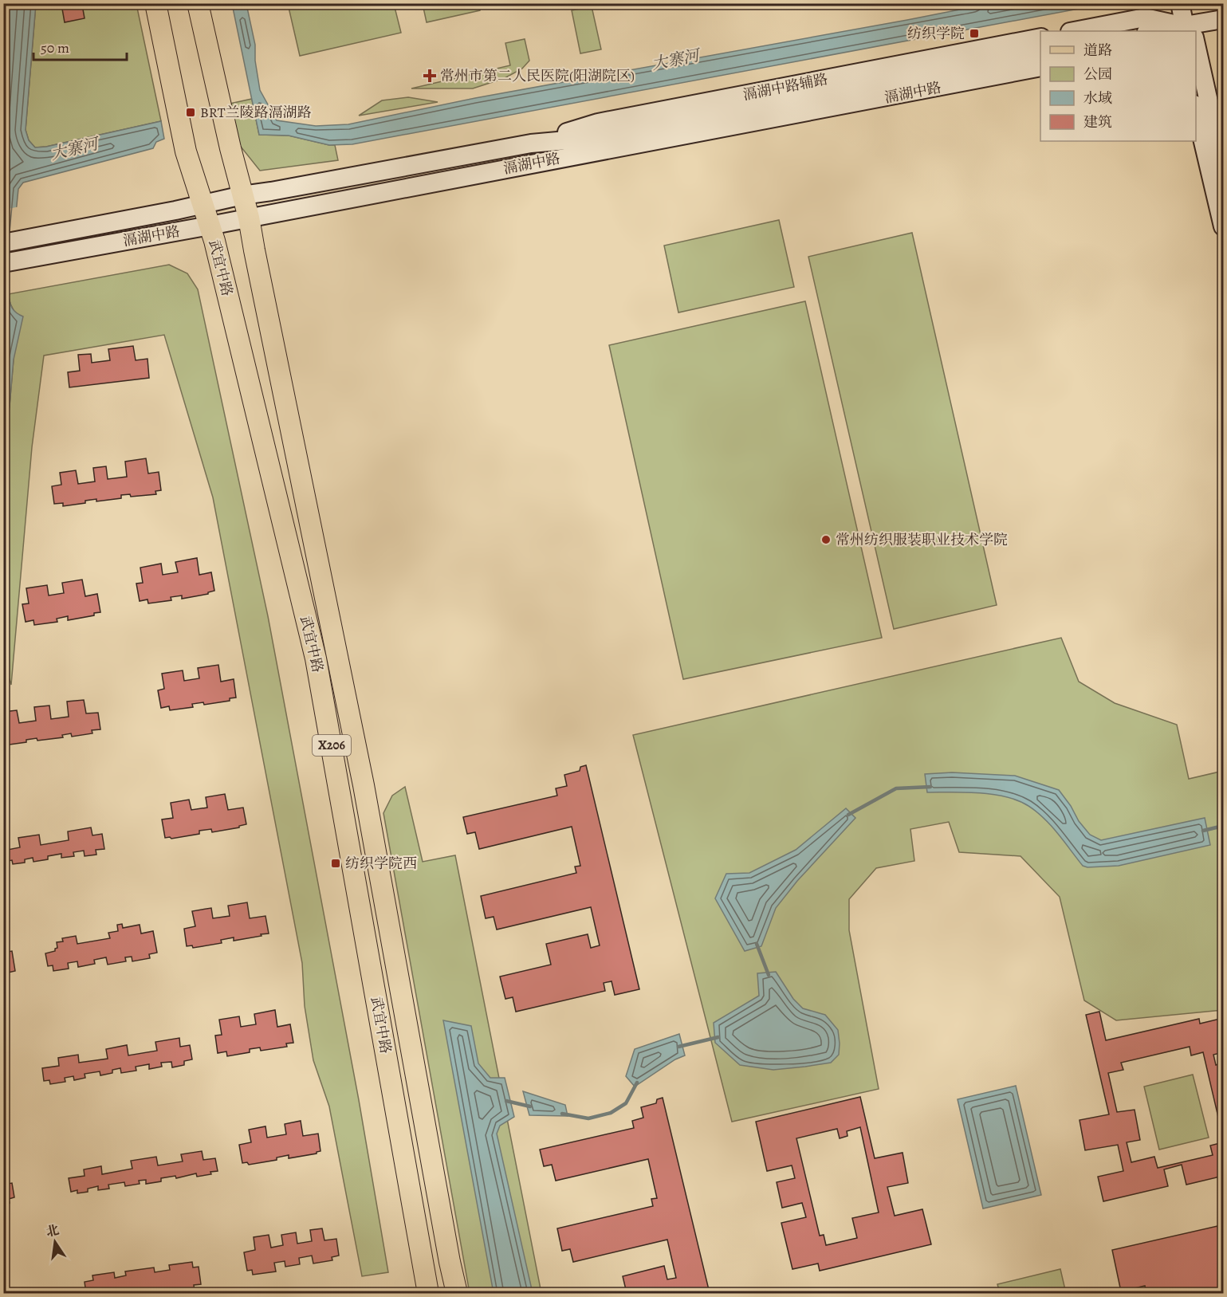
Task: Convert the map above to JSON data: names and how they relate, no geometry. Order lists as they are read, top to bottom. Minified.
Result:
{"streets":{"main road":["滆湖中路辅路","滆湖中路","武宜中路","X206"]},"crossings":[["滆湖中路辅路","滆湖中路"],["滆湖中路","武宜中路"],["滆湖中路","X206"],["武宜中路","X206"]],"water":["大寨河"],"places":{"transit":["纺织学院","BRT兰陵路滆湖路","纺织学院西"],"health":["常州市第二人民医院(阳湖院区)"],"other":["常州纺织服装职业技术学院"]},"legend":["道路","公园","水域","建筑"],"scale_bar":"50 m","north":"top"}
